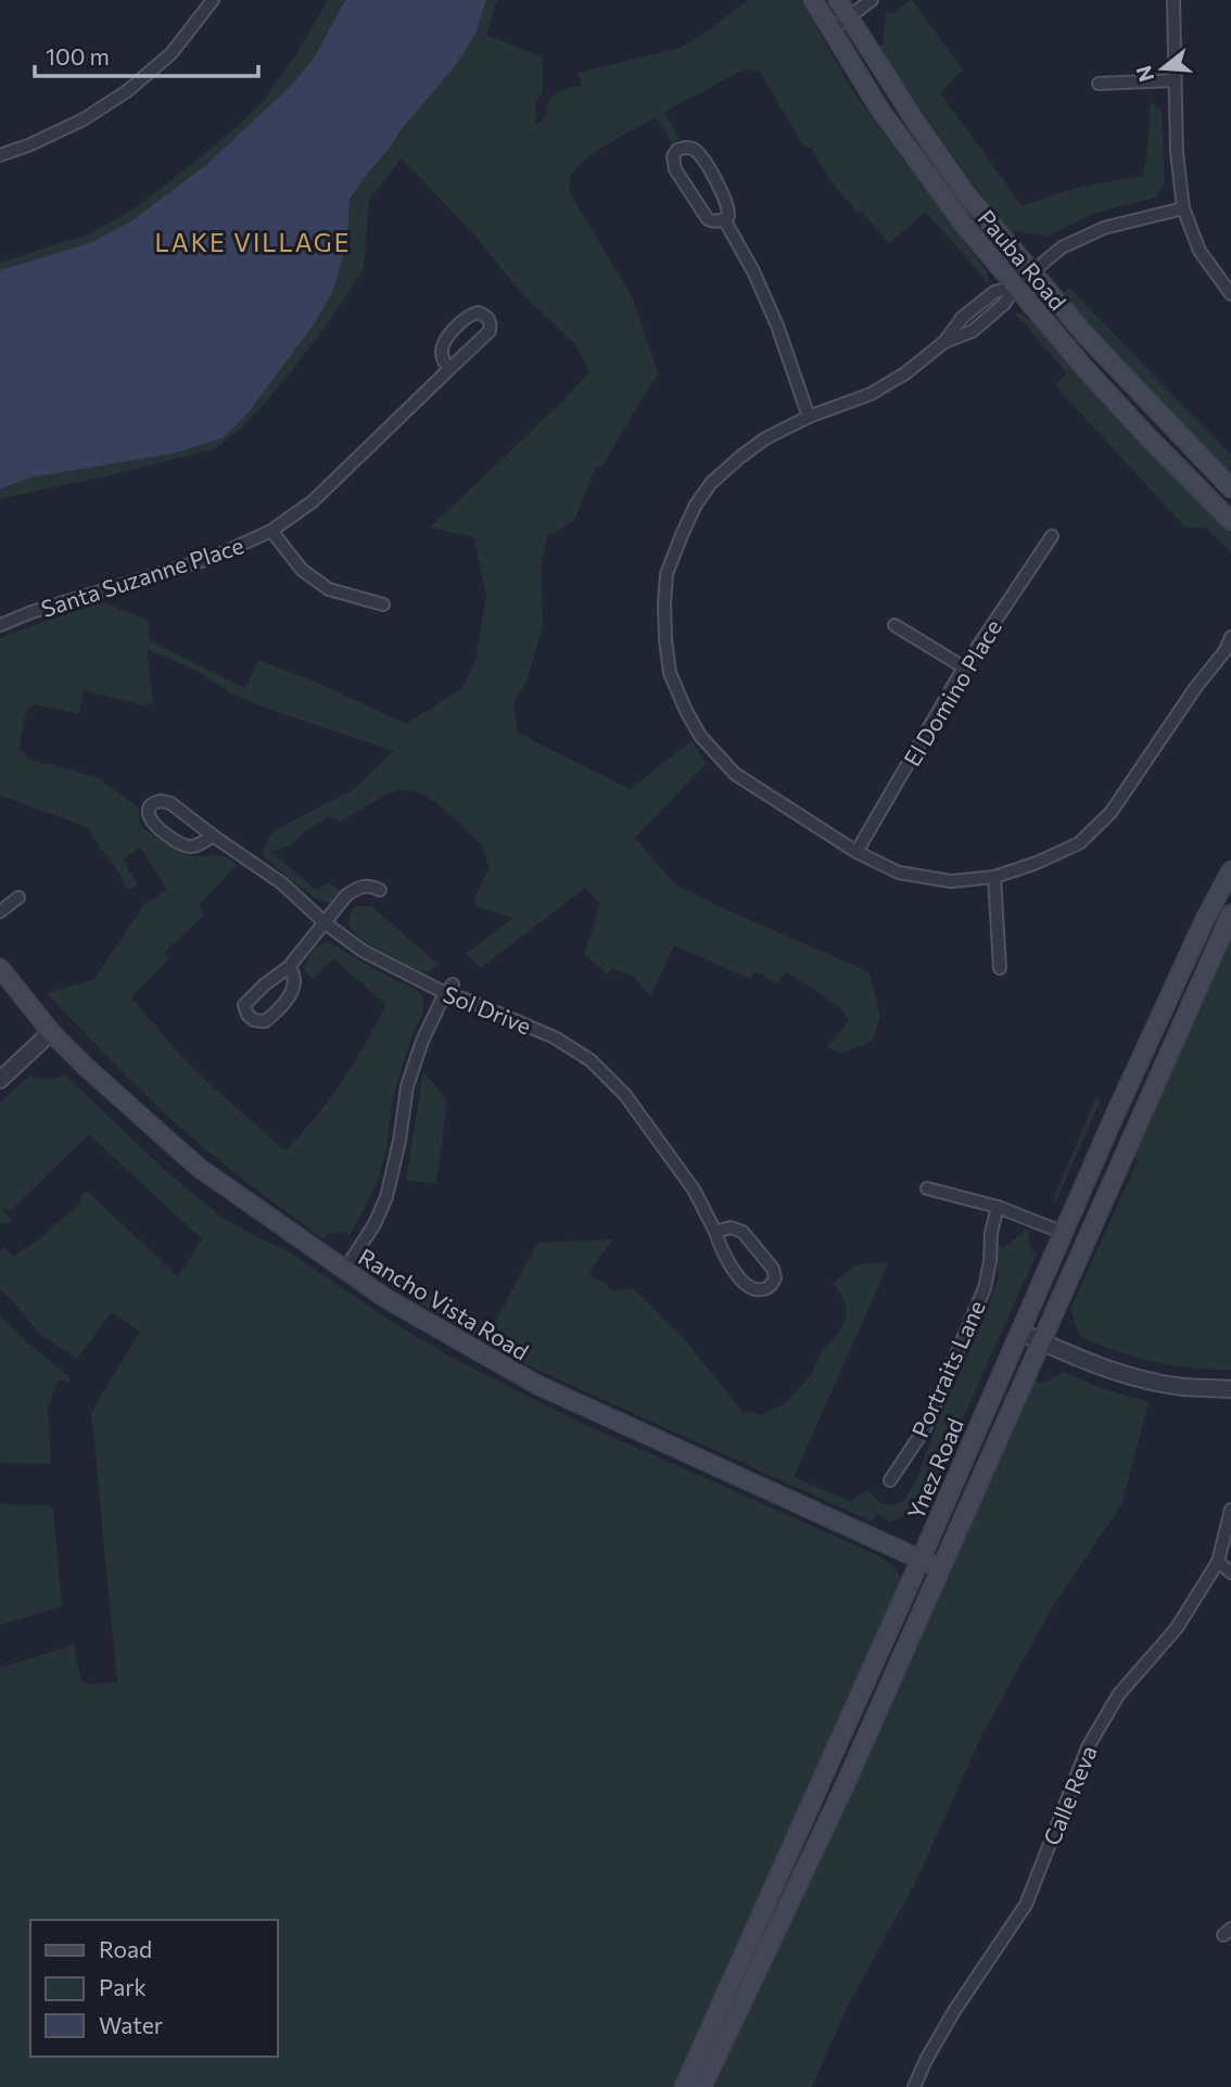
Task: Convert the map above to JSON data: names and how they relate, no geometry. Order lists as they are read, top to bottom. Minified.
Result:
{"streets":{"main road":["Pauba Road","Rancho Vista Road","Ynez Road"],"street":["Santa Suzanne Place","El Domino Place","Sol Drive","Portraits Lane","Calle Reva"]},"crossings":[["Rancho Vista Road","Ynez Road"]],"districts":["LAKE VILLAGE"],"legend":["Road","Park","Water"],"scale_bar":"100 m","north":"left"}
